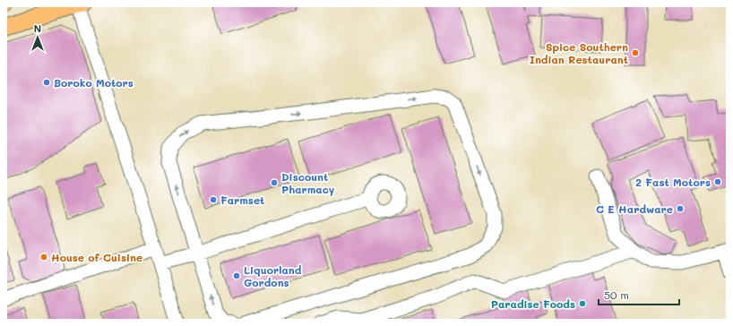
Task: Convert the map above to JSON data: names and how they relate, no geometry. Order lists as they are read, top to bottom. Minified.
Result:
{"places":["Spice Southern Indian Restaurant","Boroko Motors","2 Fast Motors","Discount Pharmacy","Farmset","C E Hardware","House of Cuisine","Liquorland Gordons","Paradise Foods"],"scale_bar":"50 m","north":"top"}
